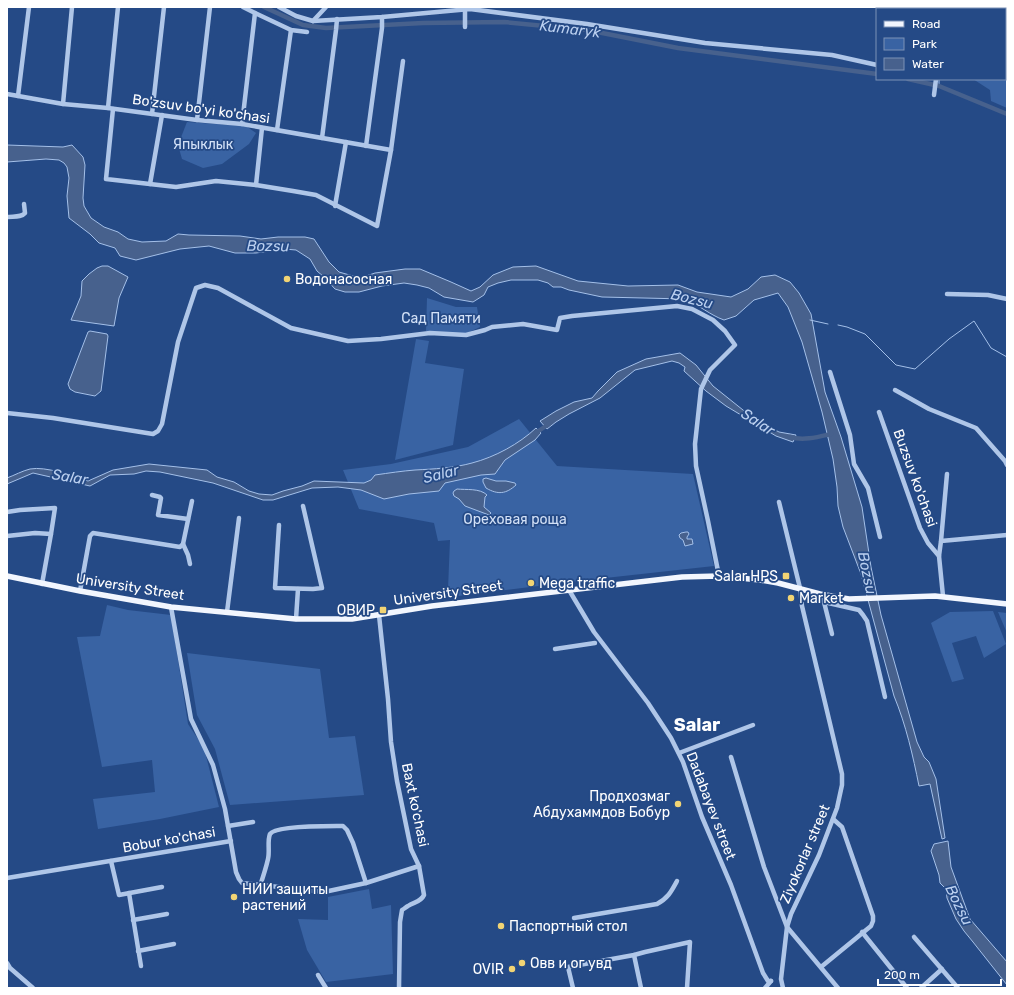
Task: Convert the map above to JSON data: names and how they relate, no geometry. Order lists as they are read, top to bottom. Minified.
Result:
{"streets":{"main road":["University Street"],"street":["Bo'zsuv bo'yi ko'chasi","Buzsuv ko'chasi","Baxt ko'chasi","Dadabayev street","Bobur ko'chasi","Ziyokorlar street"]},"crossings":[["University Street","Baxt ko'chasi"],["University Street","Dadabayev street"],["University Street","Ziyokorlar street"],["Baxt ko'chasi","Bobur ko'chasi"]],"districts":["Salar"],"water":["Kumaryk","Bozsu","Salar"],"parks":["Япыклык","Сад Памяти","Ореховая роща"],"places":{"other":["Водонасосная","Mega traffic","Market","Продхозмаг Абдухаммдов Бобур","НИИ защиты растений","Паспортный стол","Овв и ог увд","OVIR"],"transit":["Salar HPS","ОВИР"]},"legend":["Road","Park","Water"],"scale_bar":"200 m"}
